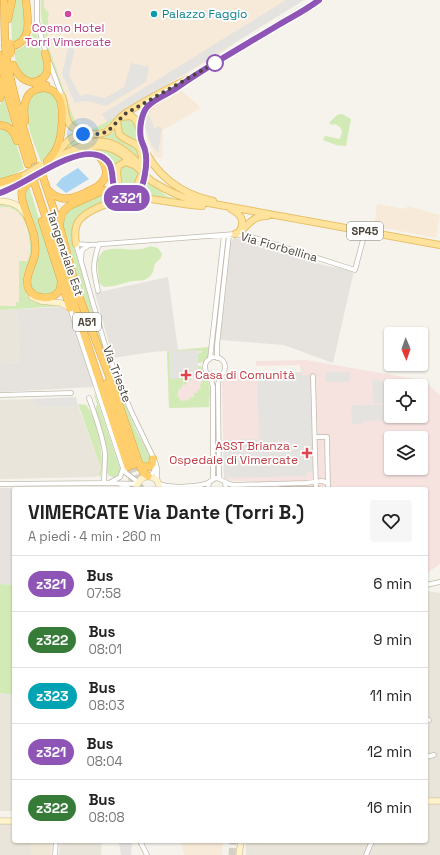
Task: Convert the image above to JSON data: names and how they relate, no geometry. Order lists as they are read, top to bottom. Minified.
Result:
{"streets":{"highway":["Tangenziale Est","A51"],"main road":["SP45"],"street":["Via Fiorbellina","Via Trieste"]},"crossings":[["SP45","Via Fiorbellina"],["SP45","Tangenziale Est"],["Via Fiorbellina","Via Trieste"],["Tangenziale Est","Via Trieste"]],"places":{"other":["Cosmo Hotel Torri Vimercate","Palazzo Faggio"],"health":["Casa di Comunità","ASST Brianza - Ospedale di Vimercate"]},"lines":["bus line z321"],"north":"bottom","page":{"on_map":"z321","heading":["VIMERCATE Via Dante (Torri B.)","A piedi · 4 min · 260 m"],"list":[{"mark":"z321","name":"Bus","note":"07:58","value":"6 min"},{"mark":"z322","name":"Bus","note":"08:01","value":"9 min"},{"mark":"z323","name":"Bus","note":"08:03","value":"11 min"},{"mark":"z321","name":"Bus","note":"08:04","value":"12 min"},{"mark":"z322","name":"Bus","note":"08:08","value":"16 min"}]}}
